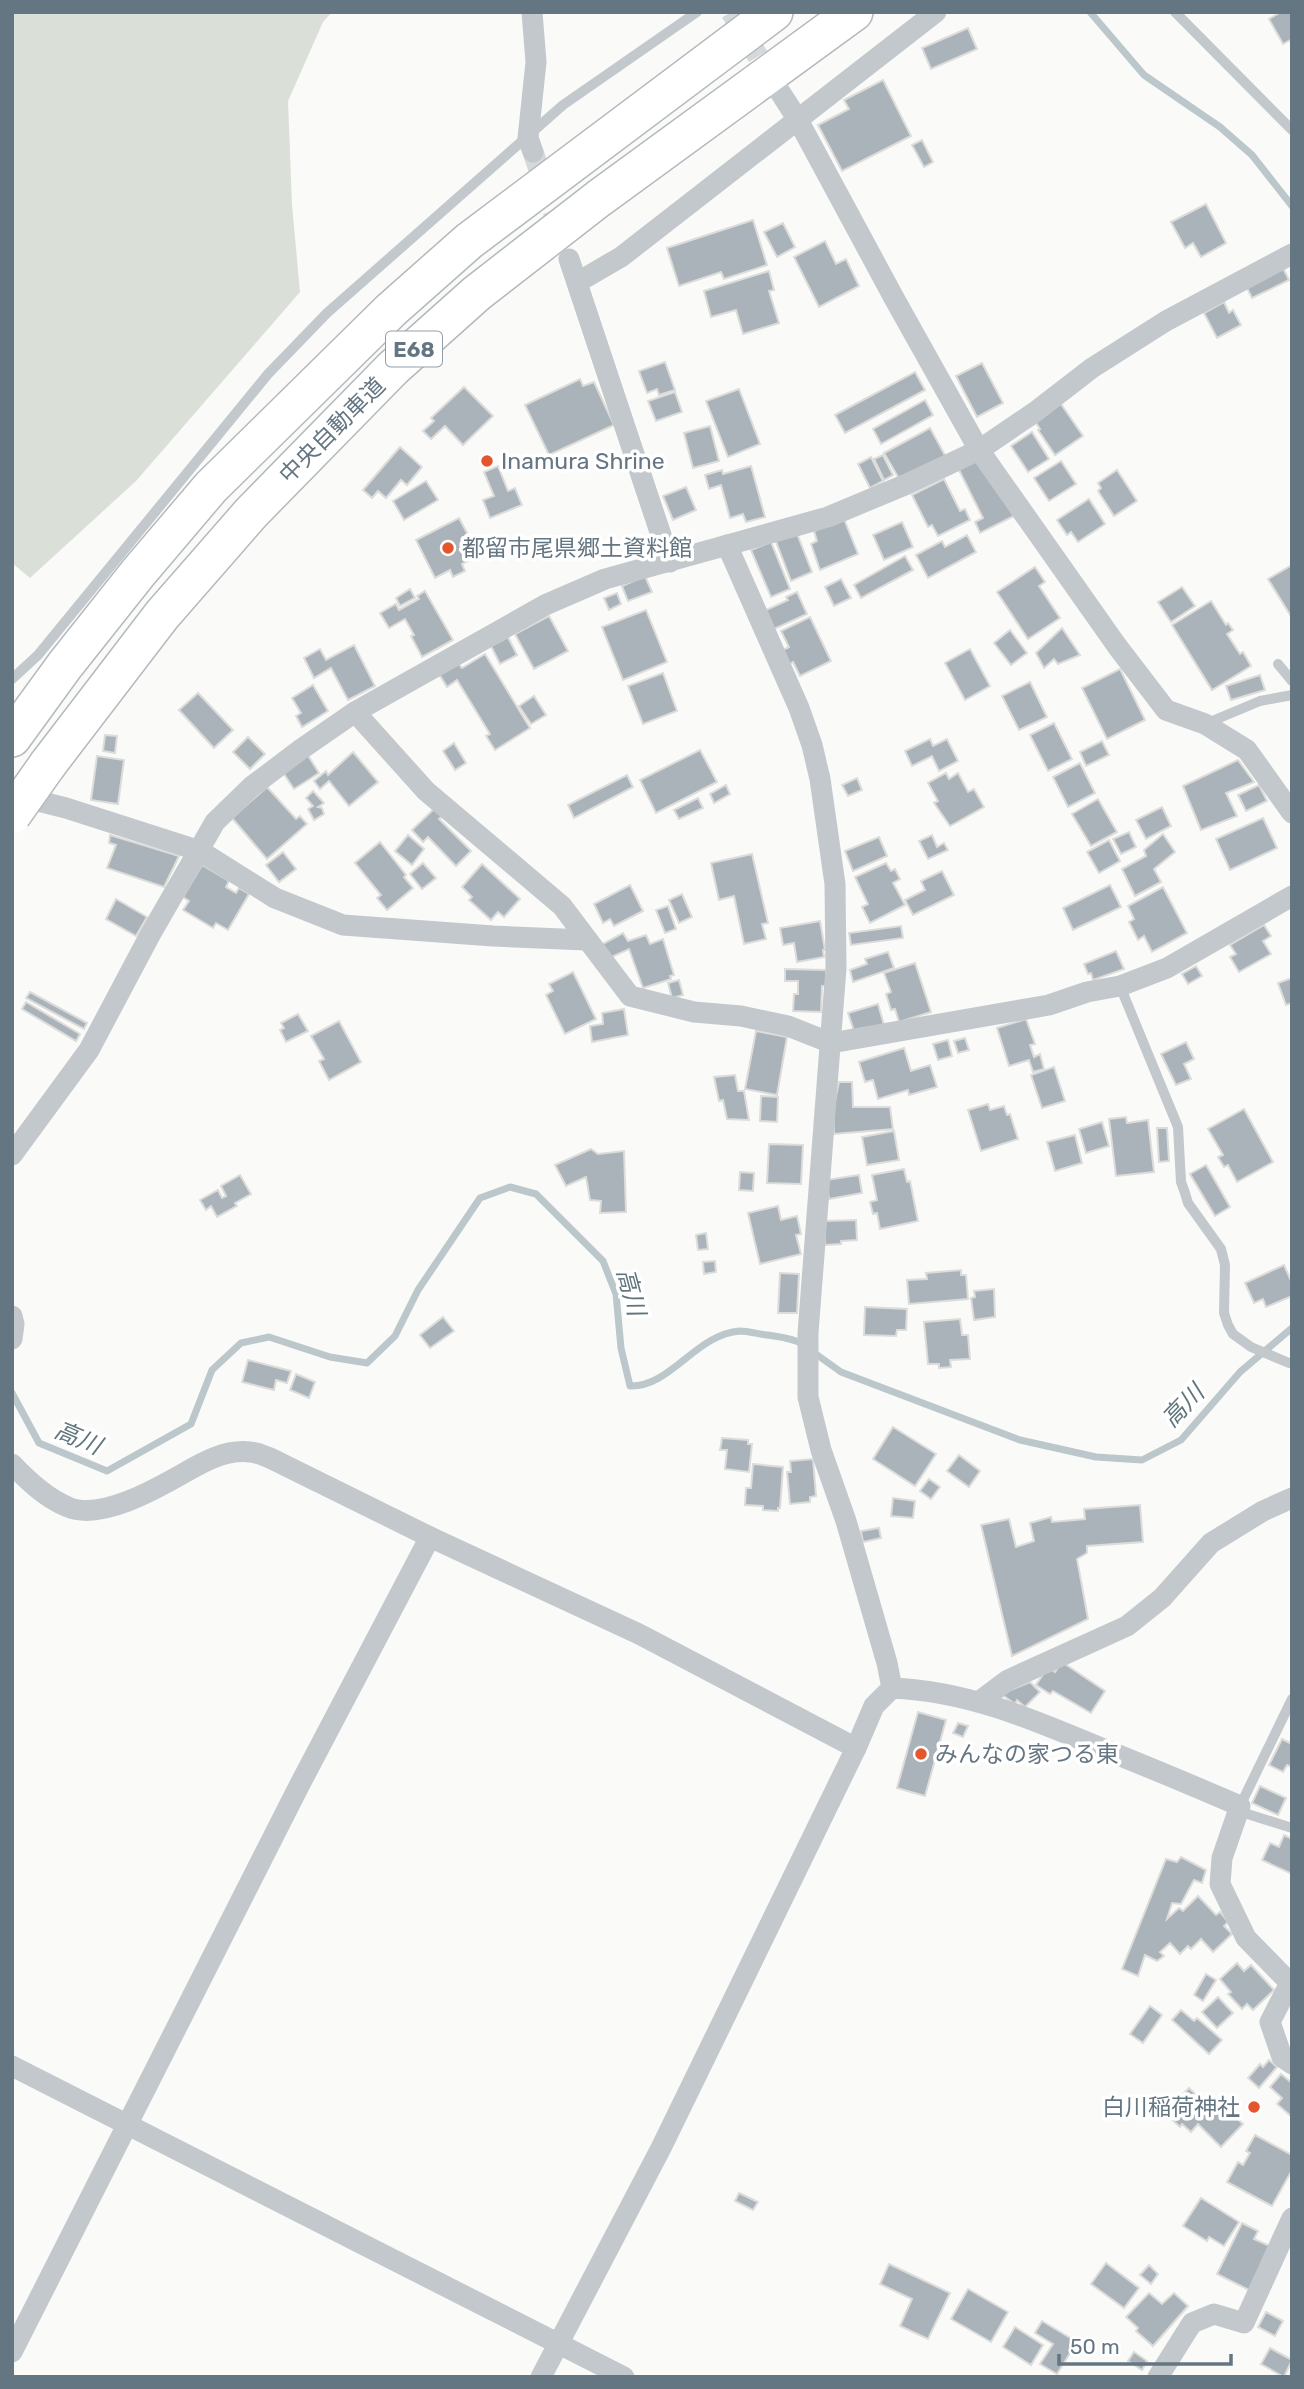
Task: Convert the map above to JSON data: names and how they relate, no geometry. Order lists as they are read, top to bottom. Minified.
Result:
{"streets":{"highway":["E68","中央自動車道"]},"water":["高川"],"places":["Inamura Shrine","都留市尾県郷土資料館","みんなの家つる東","白川稲荷神社"],"scale_bar":"50 m"}
